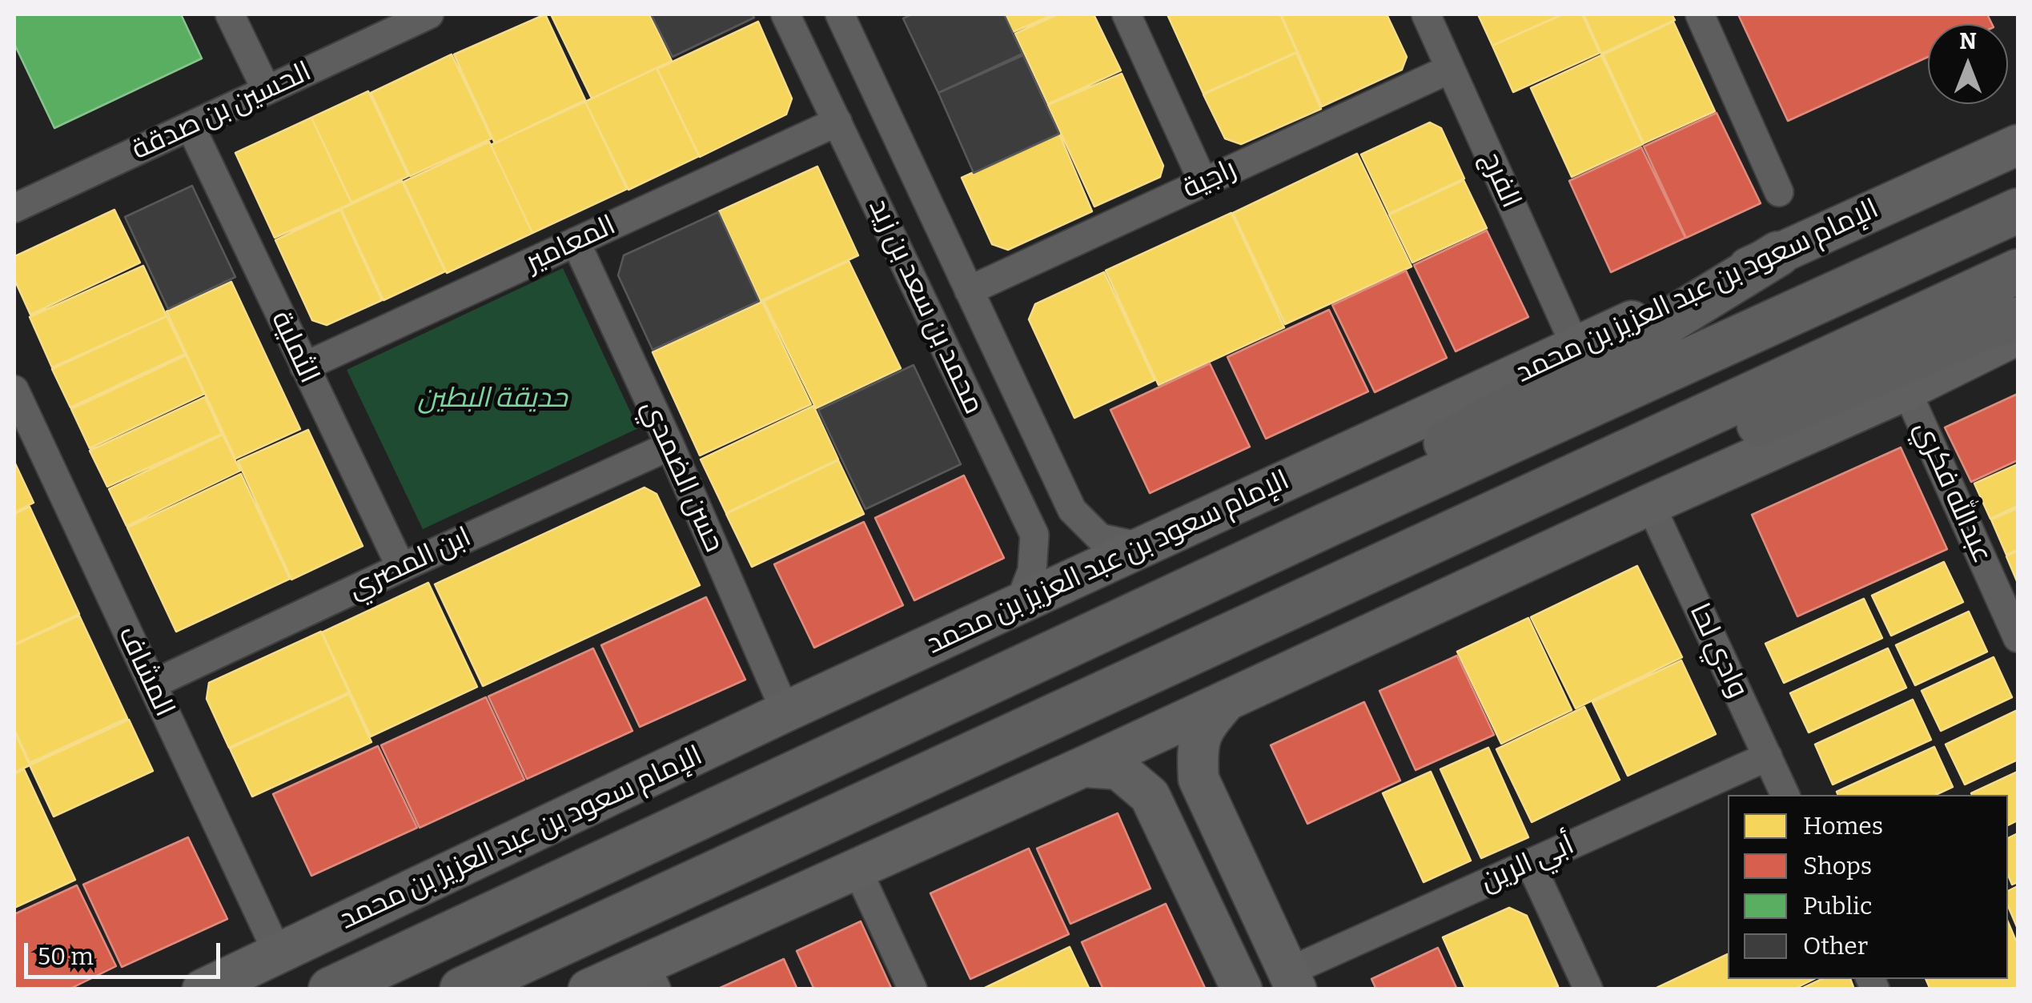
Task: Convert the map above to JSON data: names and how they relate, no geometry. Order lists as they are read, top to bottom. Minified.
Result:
{"streets":{"main road":["الإمام سعود بن عبد العزيز بن محمد"],"street":["الحسين بن صدقة","راجية","الفرج","المعامير","محمد بن سعد بن زيد","الثملية","حسن الضمدي","عبدالله فكري","ابن المصري","وادي لحا","المشاف","أبي الرين"]},"crossings":[["الحسين بن صدقة","الثملية"],["راجية","الفرج"],["راجية","محمد بن سعد بن زيد"],["الفرج","الإمام سعود بن عبد العزيز بن محمد"],["المعامير","محمد بن سعد بن زيد"],["المعامير","الثملية"],["المعامير","حسن الضمدي"],["الإمام سعود بن عبد العزيز بن محمد","محمد بن سعد بن زيد"],["الإمام سعود بن عبد العزيز بن محمد","حسن الضمدي"],["الإمام سعود بن عبد العزيز بن محمد","المشاف"],["الثملية","ابن المصري"],["حسن الضمدي","ابن المصري"],["ابن المصري","المشاف"],["وادي لحا","أبي الرين"]],"parks":["حديقة البطين"],"legend":["Homes","Shops","Public","Other"],"scale_bar":"50 m","north":"top"}
